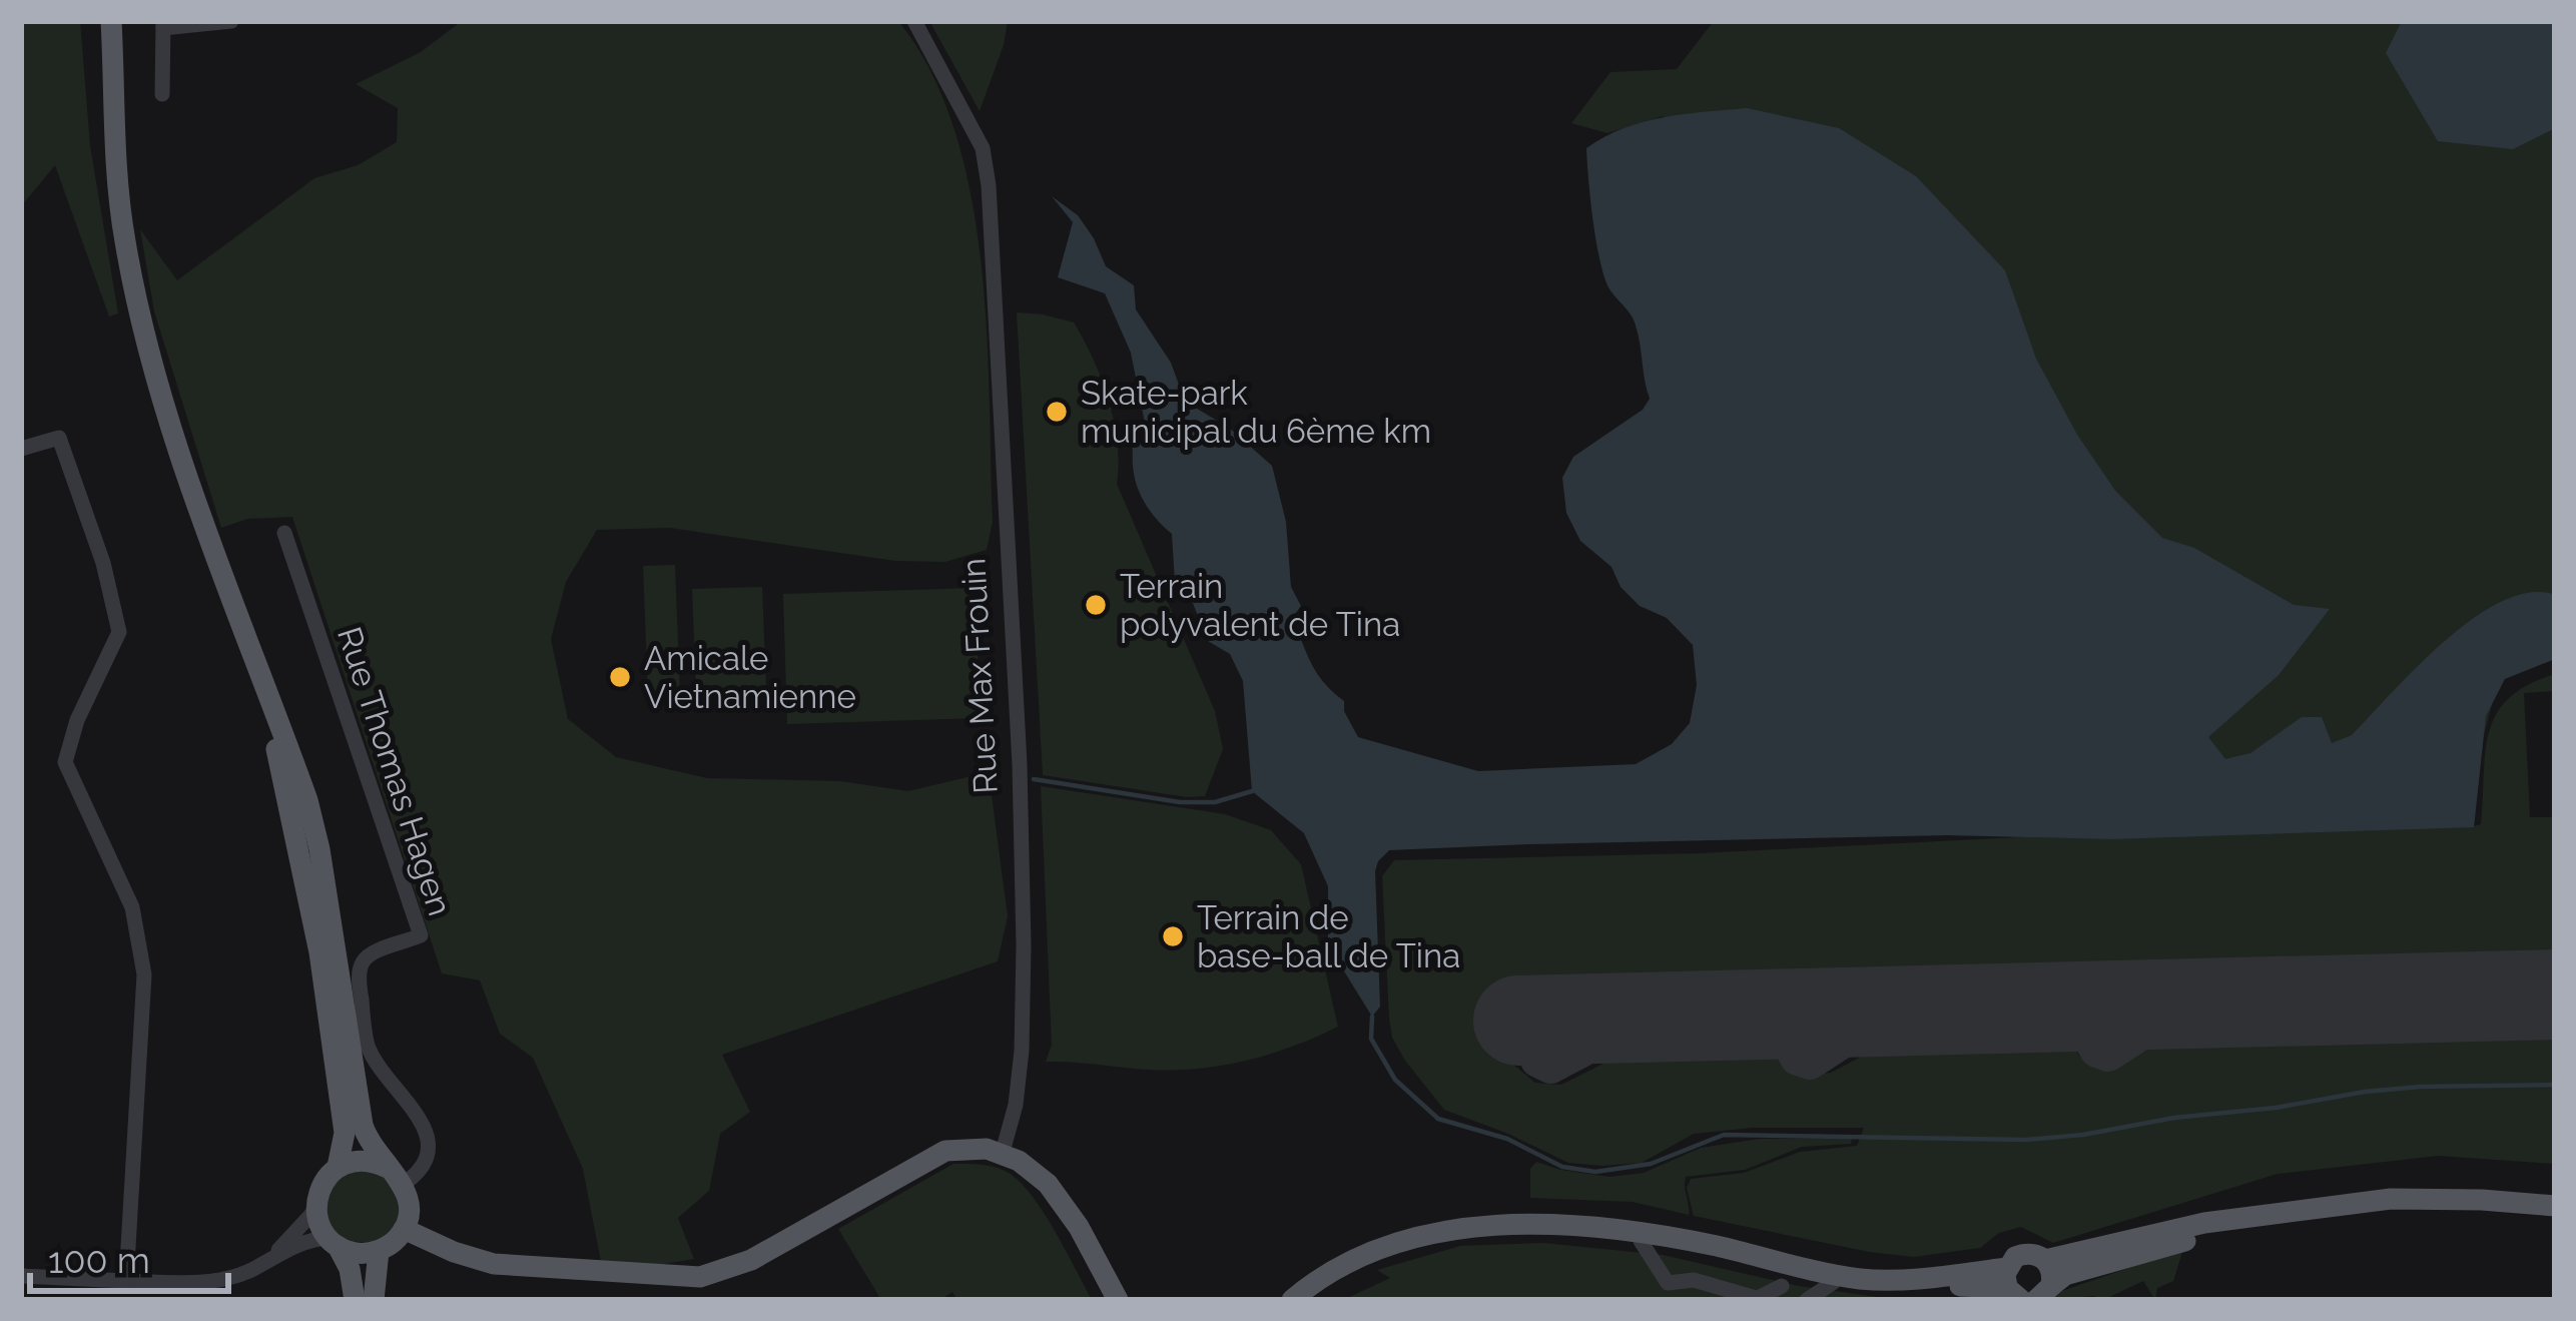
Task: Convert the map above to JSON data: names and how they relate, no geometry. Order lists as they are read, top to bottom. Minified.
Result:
{"streets":{"street":["Rue Max Frouin","Rue Thomas Hagen"]},"places":["Skate-park municipal du 6ème km","Terrain polyvalent de Tina","Amicale Vietnamienne","Terrain de base-ball de Tina"],"scale_bar":"100 m"}
